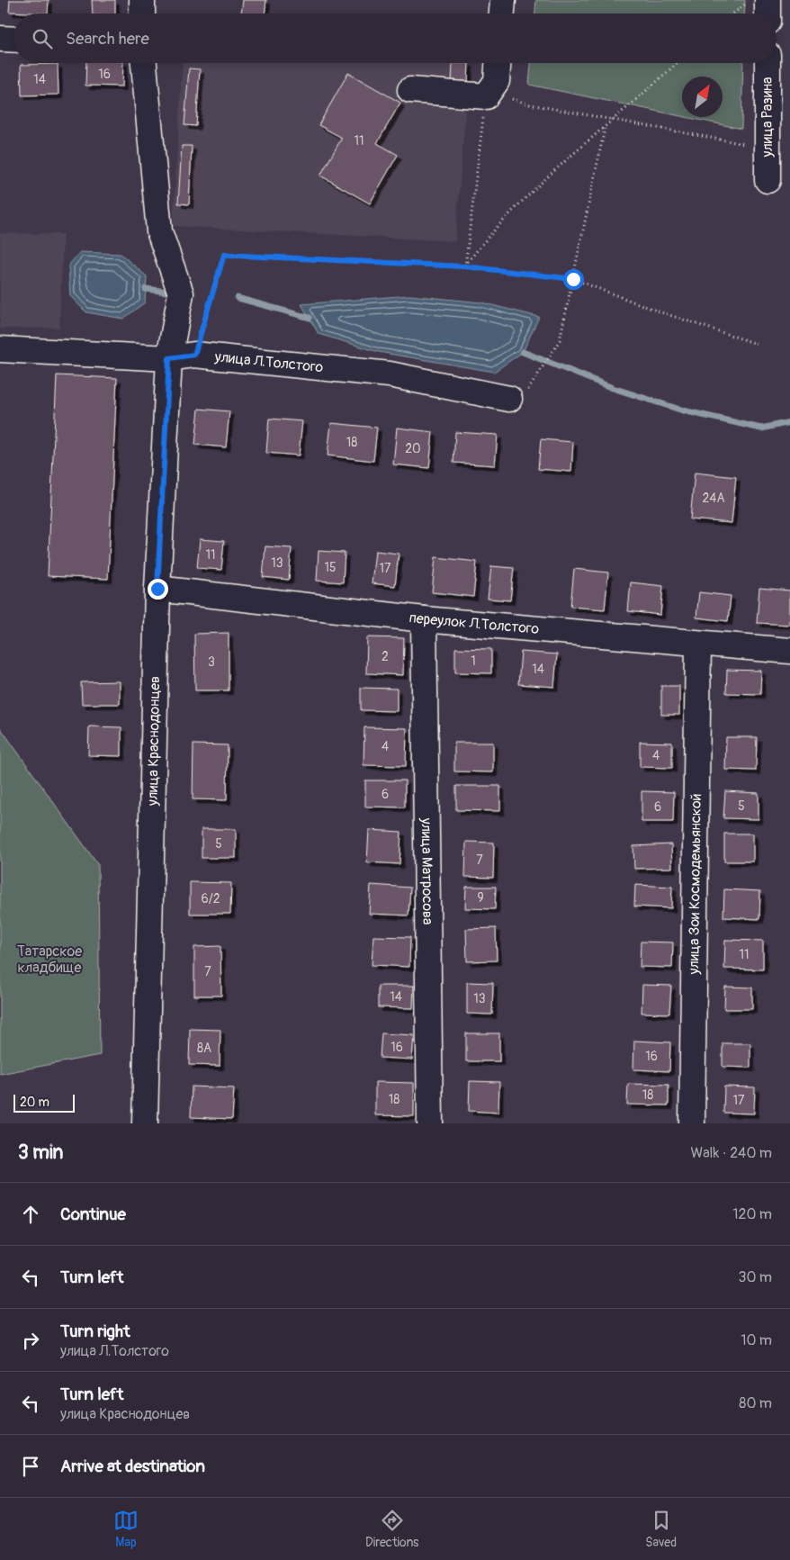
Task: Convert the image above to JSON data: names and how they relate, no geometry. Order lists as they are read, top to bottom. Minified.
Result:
{"streets":{"street":["улица Разина","улица Л.Толстого","переулок Л.Толстого","улица Краснодонцев","улица Матросова","улица Зои Космодемьянской"]},"crossings":[["улица Л.Толстого","улица Краснодонцев"],["переулок Л.Толстого","улица Краснодонцев"],["переулок Л.Толстого","улица Матросова"],["переулок Л.Толстого","улица Зои Космодемьянской"]],"parks":["Татарское кладбище"],"house_numbers":["16","14","11","18","20","24А","11","13","15","17","2","1","3","14","4","4","6","5","6","5","7","9","6/2","11","7","14","13","16","8А","16","18","18","17"],"scale_bar":"20 m","north":"top right","page":{"search":"Search here","scale":"20 m","heading":["3 min","Walk · 240 m"],"list":[["Continue","120 m"],["Turn left","30 m"],["Turn right","улица Л.Толстого","10 m"],["Turn left","улица Краснодонцев","80 m"],"Arrive at destination"],"nav":["Map","Directions","Saved"]}}
